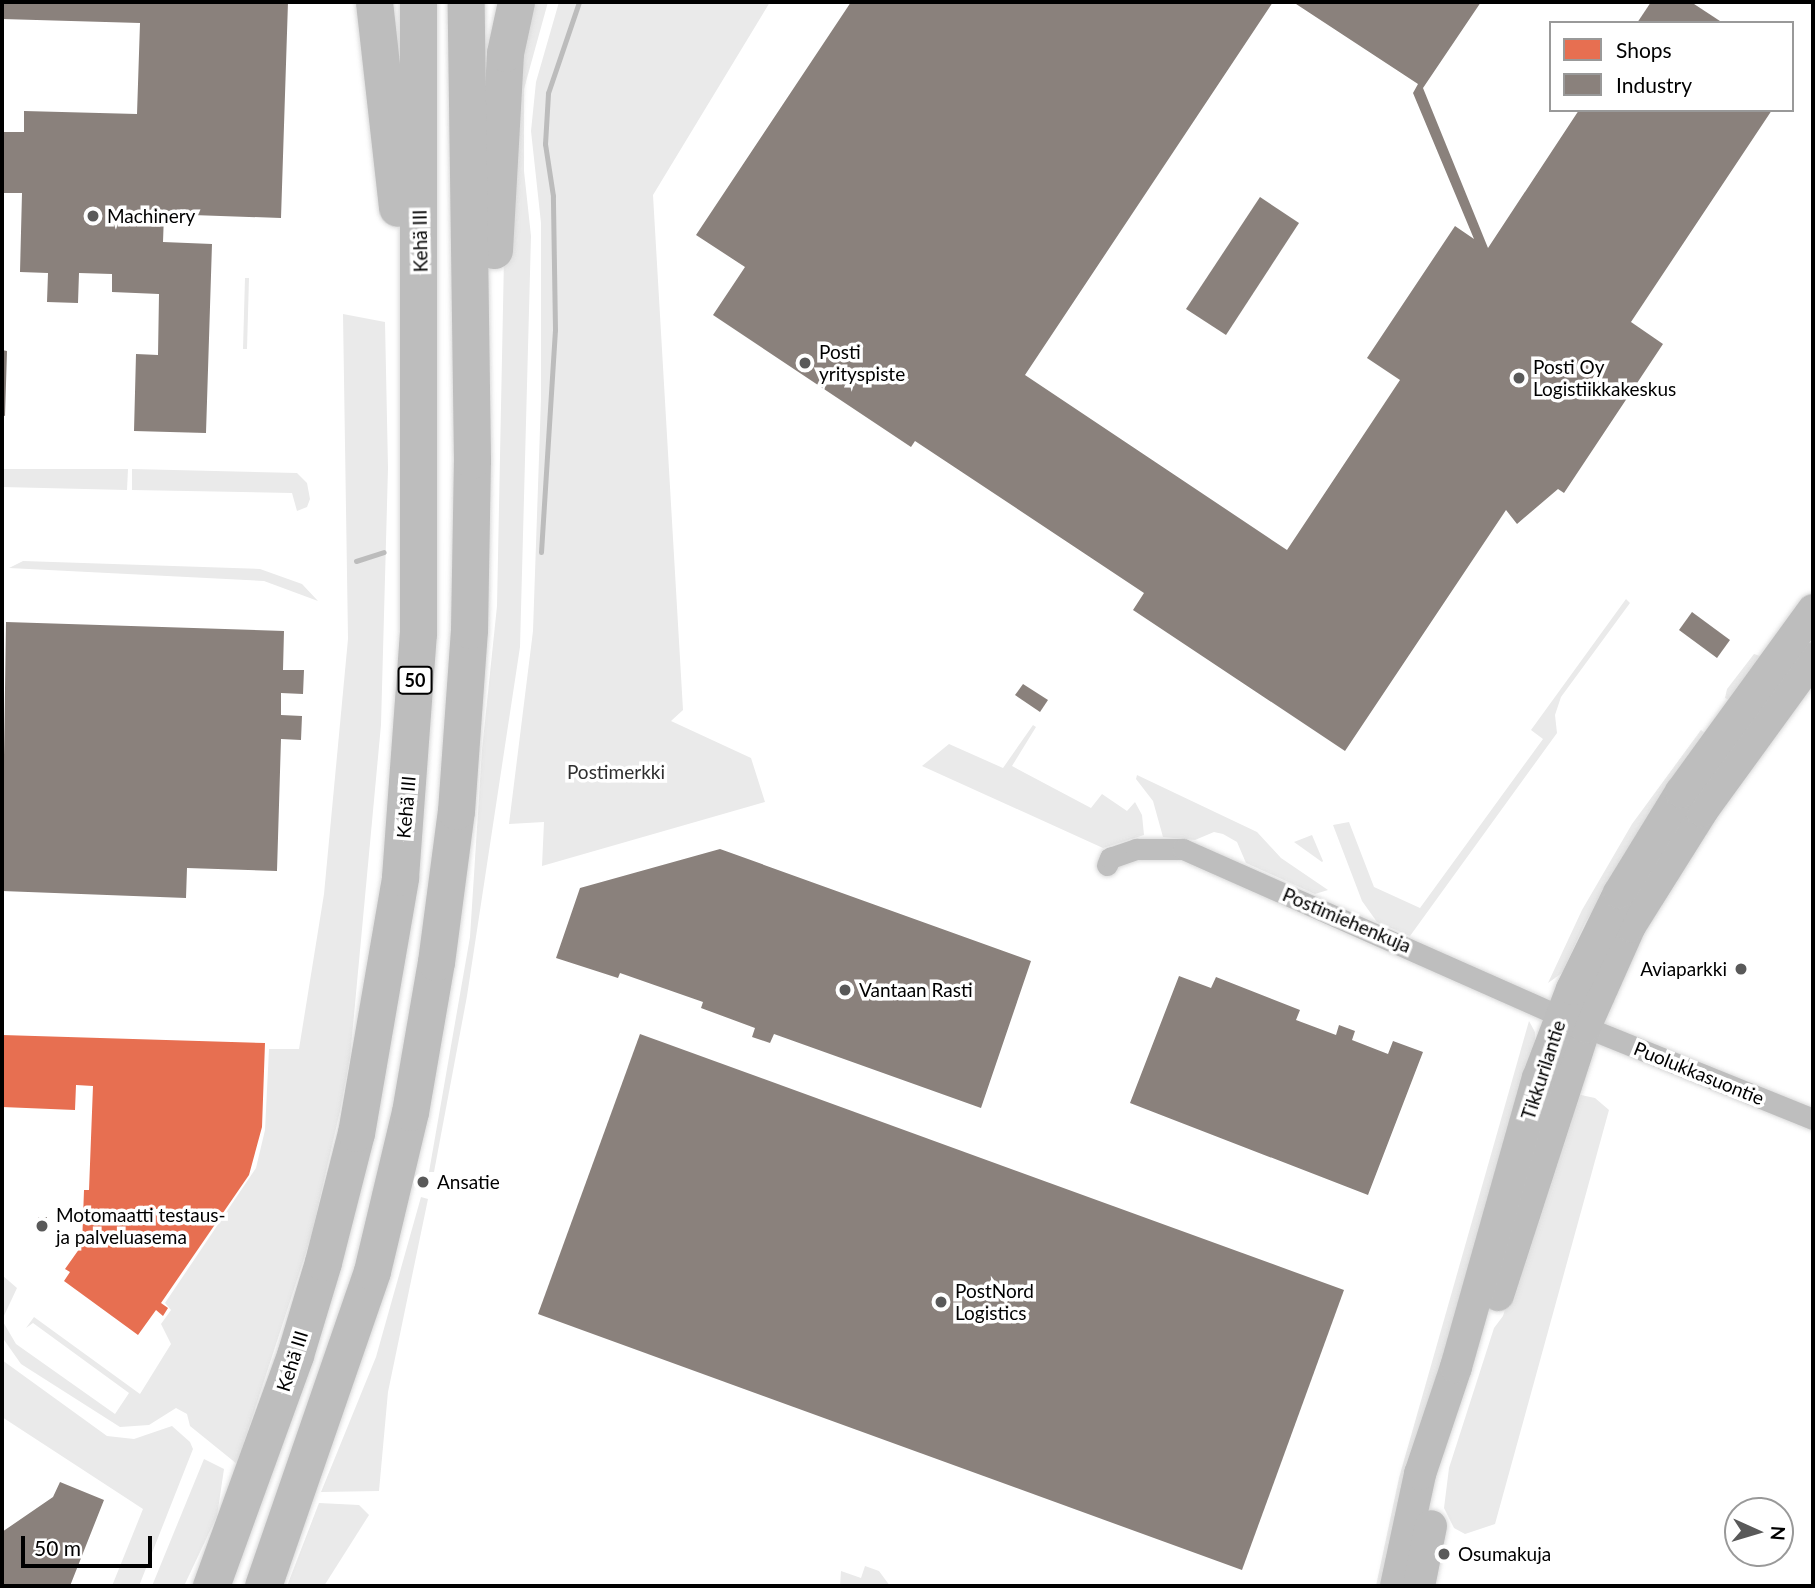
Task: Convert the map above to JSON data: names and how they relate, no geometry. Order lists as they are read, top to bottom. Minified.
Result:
{"streets":{"highway":["Kehä III","50"],"main road":["Tikkurilantie"],"street":["Postimiehenkuja","Puolukkasuontie"]},"crossings":[["Postimiehenkuja","Tikkurilantie"],["Postimiehenkuja","Puolukkasuontie"],["Tikkurilantie","Puolukkasuontie"]],"parks":["Postimerkki"],"places":["Machinery","Posti yrityspiste","Posti Oy Logistiikkakeskus","Aviaparkki","Vantaan Rasti","Ansatie","Motomaatti testaus- ja palveluasema","PostNord Logistics","Osumakuja"],"legend":["Shops","Industry"],"scale_bar":"50 m","north":"right"}
